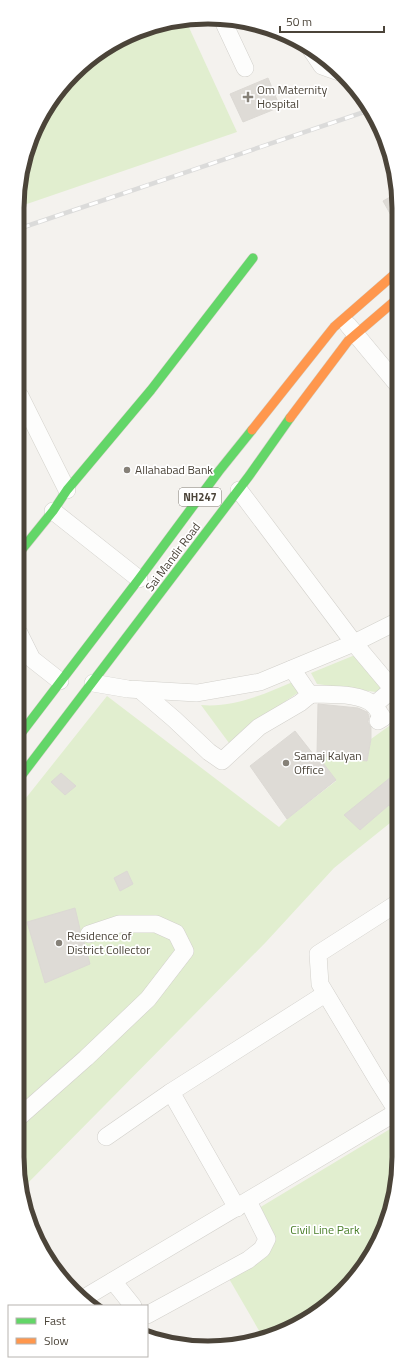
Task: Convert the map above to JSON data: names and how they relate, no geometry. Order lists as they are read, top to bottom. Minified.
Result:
{"streets":{"main road":["NH247","Sai Mandir Road"]},"parks":["Civil Line Park"],"places":{"health":["Om Maternity Hospital"],"other":["Allahabad Bank","Samaj Kalyan Office","Residence of District Collector"]},"legend":["Fast","Slow"],"scale_bar":"50 m"}
